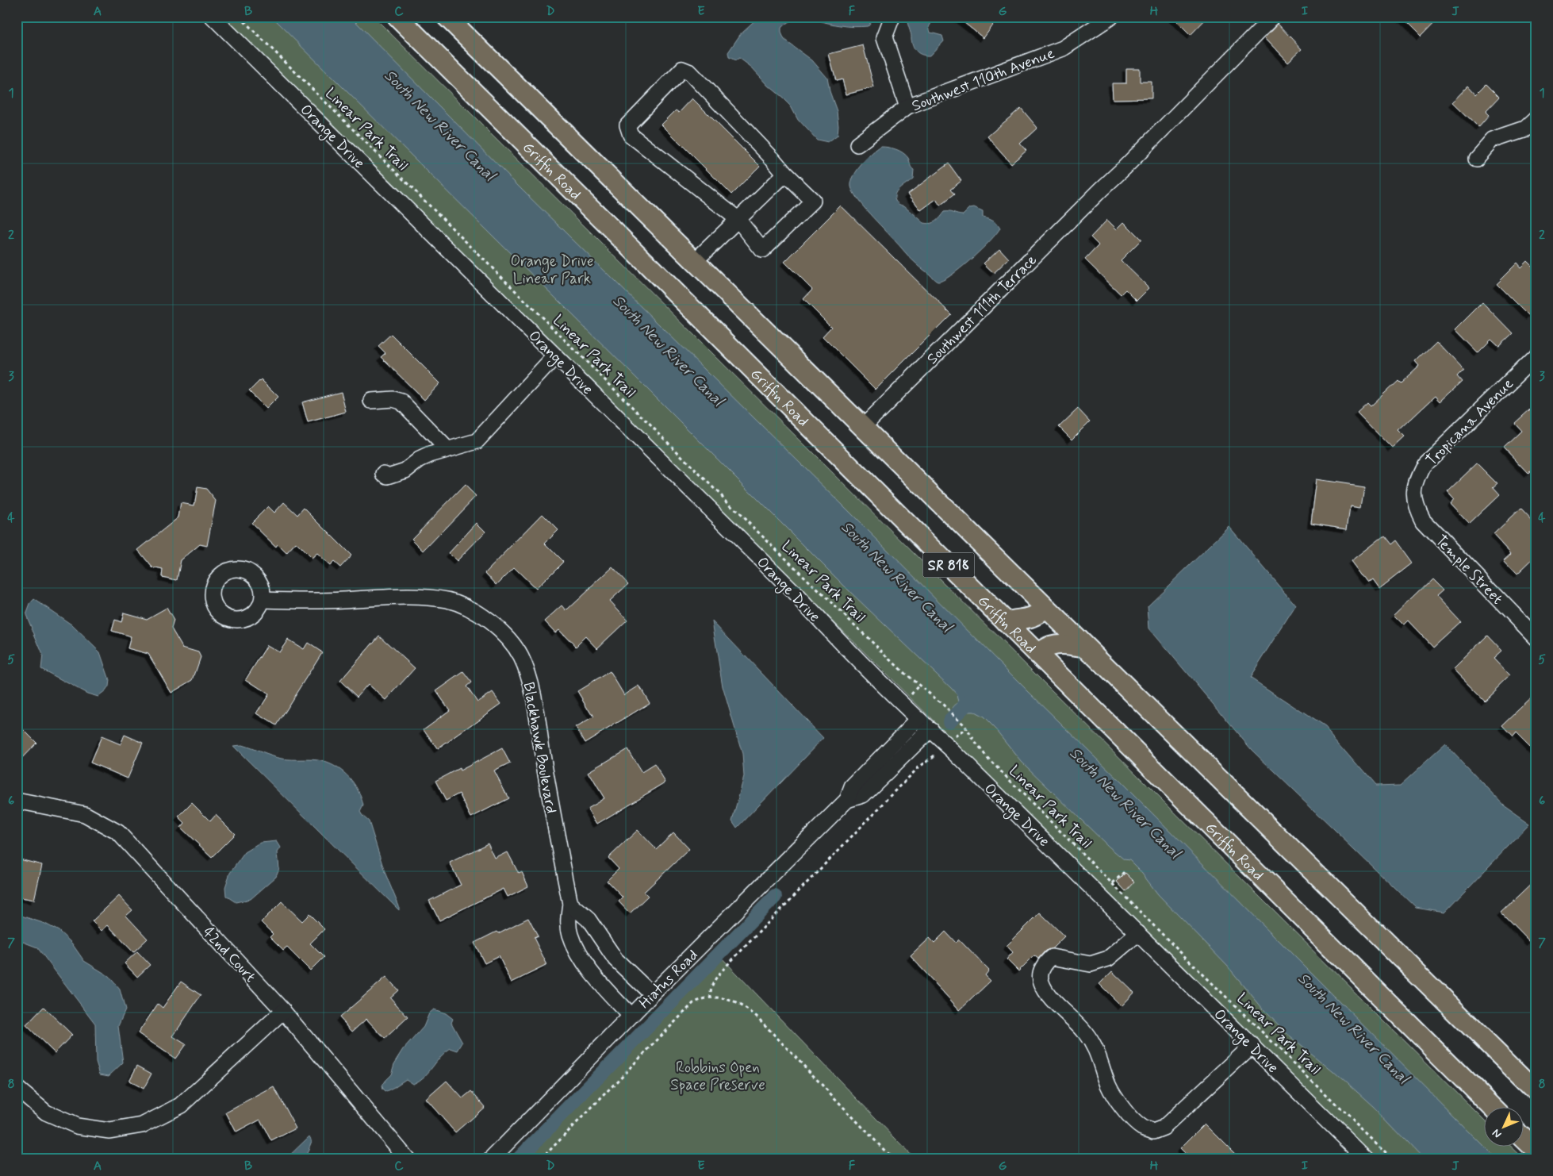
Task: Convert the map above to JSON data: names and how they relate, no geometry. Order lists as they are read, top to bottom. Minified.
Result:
{"streets":{"main road":["Griffin Road","SR 818"],"street":["Southwest 110th Avenue","Orange Drive","Southwest 111th Terrace","Tropicana Avenue","Temple Street","Blackhawk Boulevard","42nd Court","Hiatus Road"],"path":["Linear Park Trail"]},"crossings":[["Orange Drive","Hiatus Road"],["Southwest 111th Terrace","SR 818"],["Tropicana Avenue","Temple Street"],["Blackhawk Boulevard","Hiatus Road"]],"water":["South New River Canal"],"parks":["Orange Drive Linear Park","Robbins Open Space Preserve"],"north":"bottom left","grid":{"columns":["A","B","C","D","E","F","G","H","I","J"],"rows":["1","2","3","4","5","6","7","8"]}}
